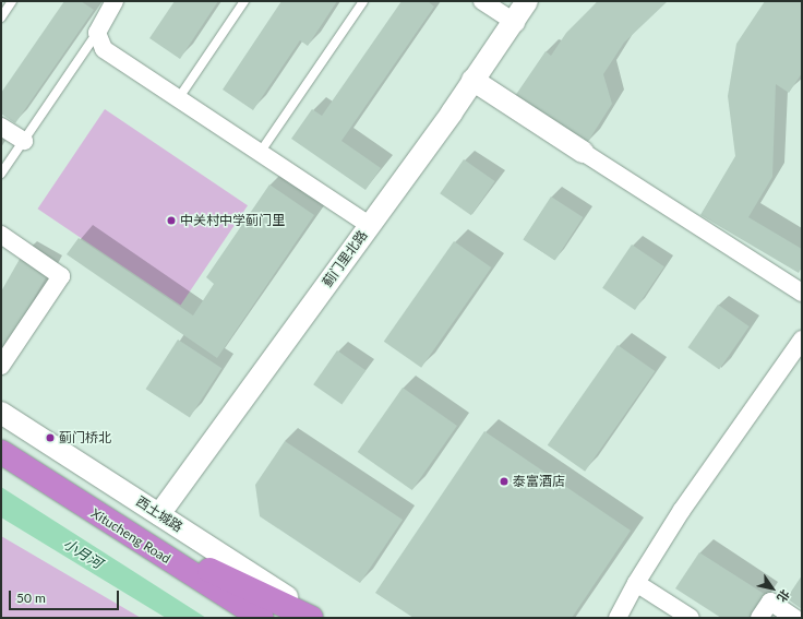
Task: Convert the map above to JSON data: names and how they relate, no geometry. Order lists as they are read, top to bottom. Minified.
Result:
{"streets":{"highway":["Xitucheng Road"],"street":["蓟门里北路","西土城路"]},"crossings":[["蓟门里北路","西土城路"]],"water":["小月河"],"places":["中关村中学蓟门里","蓟门桥北","泰富酒店"],"scale_bar":"50 m","north":"bottom right"}
